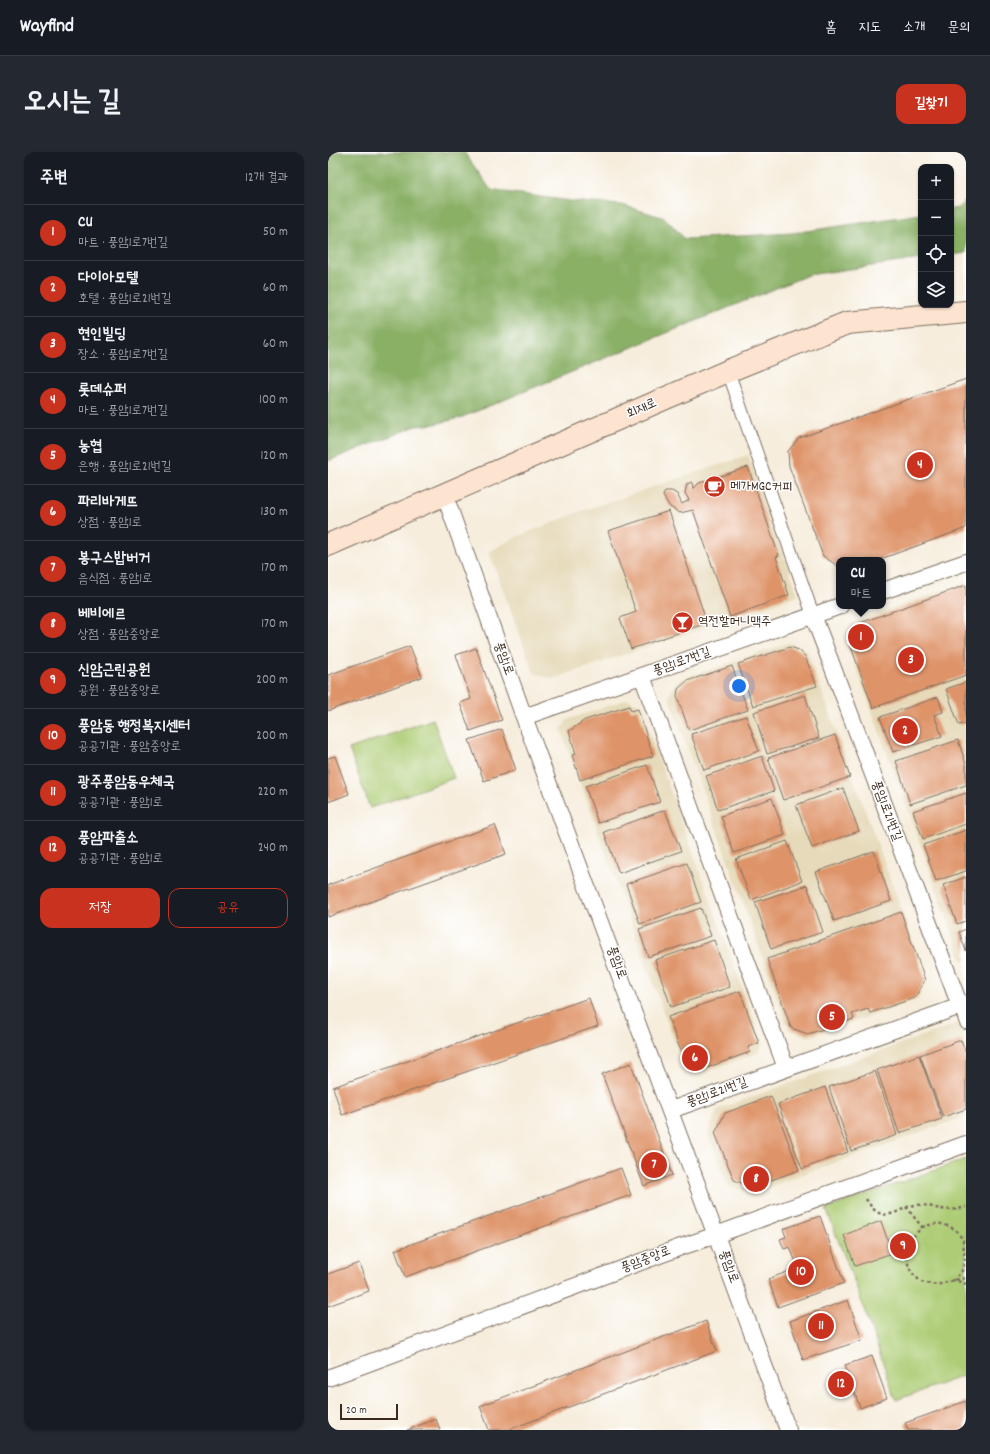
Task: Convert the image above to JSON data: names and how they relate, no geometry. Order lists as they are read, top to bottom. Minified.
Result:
{"streets":{"main road":["회재로"],"street":["풍암1로","풍암1로7번길","풍암1로21번길","풍암중앙로"]},"crossings":[["회재로","풍암1로"],["풍암1로","풍암1로7번길"],["풍암1로","풍암1로21번길"],["풍암1로","풍암중앙로"],["풍암1로7번길","풍암1로21번길"]],"places":{"cafe":["메가MGC커피"],"bar":["역전할머니맥주"]},"scale_bar":"20 m","page":{"header":"Wayfind","nav":["홈","지도","소개","문의"],"title":"오시는 길","buttons":["길찾기",["저장","공유"]],"heading":["주변","12개 결과"],"map_buttons":["+","−"],"list":[{"mark":"1","name":"CU","note":"마트 · 풍암1로7번길","value":"50 m"},{"mark":"2","name":"다이아모텔","note":"호텔 · 풍암1로21번길","value":"60 m"},{"mark":"3","name":"현인빌딩","note":"장소 · 풍암1로7번길","value":"60 m"},{"mark":"4","name":"롯데슈퍼","note":"마트 · 풍암1로7번길","value":"100 m"},{"mark":"5","name":"농협","note":"은행 · 풍암1로21번길","value":"120 m"},{"mark":"6","name":"파리바게뜨","note":"상점 · 풍암1로","value":"130 m"},{"mark":"7","name":"봉구스밥버거","note":"음식점 · 풍암1로","value":"170 m"},{"mark":"8","name":"베비에르","note":"상점 · 풍암중앙로","value":"170 m"},{"mark":"9","name":"신암근린공원","note":"공원 · 풍암중앙로","value":"200 m"},{"mark":"10","name":"풍암동 행정복지센터","note":"공공기관 · 풍암중앙로","value":"200 m"},{"mark":"11","name":"광주풍암동우체국","note":"공공기관 · 풍암1로","value":"220 m"},{"mark":"12","name":"풍암파출소","note":"공공기관 · 풍암1로","value":"240 m"}],"pins":["4","1","3","2","5","6","7","8","9","10","11","12"],"popup":["CU","마트"],"scale":"20 m"}}
